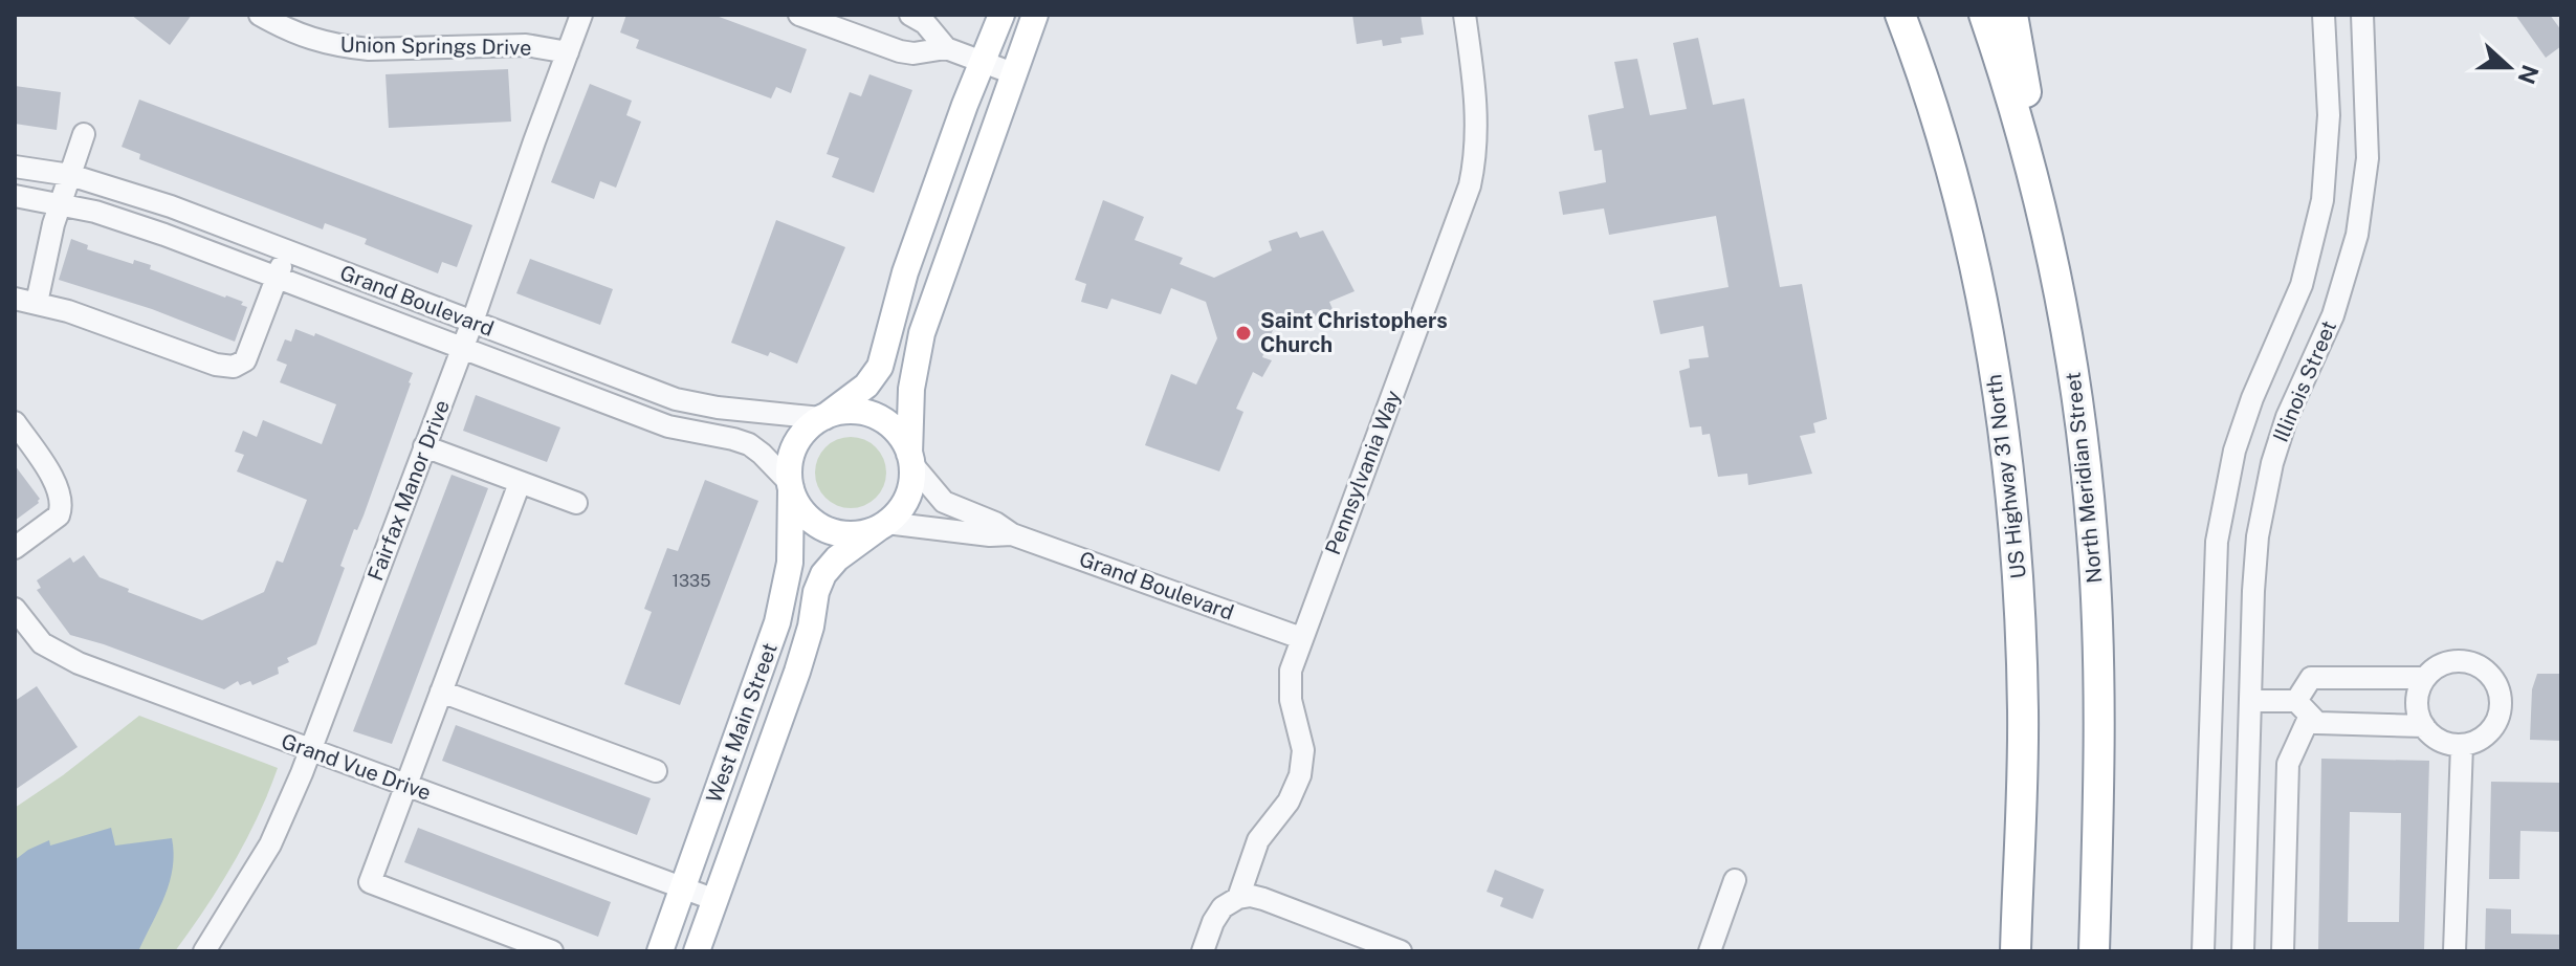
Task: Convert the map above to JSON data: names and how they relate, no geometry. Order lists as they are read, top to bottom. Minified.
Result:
{"streets":{"highway":["US Highway 31 North","North Meridian Street"],"main road":["West Main Street"],"street":["Union Springs Drive","Grand Boulevard","Illinois Street","Pennsylvania Way","Fairfax Manor Drive","Grand Vue Drive"]},"crossings":[["Union Springs Drive","Fairfax Manor Drive"],["Grand Boulevard","Pennsylvania Way"],["Grand Boulevard","Fairfax Manor Drive"],["Grand Boulevard","West Main Street"],["Fairfax Manor Drive","Grand Vue Drive"],["West Main Street","Grand Vue Drive"]],"places":["Saint Christophers Church"],"house_numbers":["1335"],"north":"right"}
